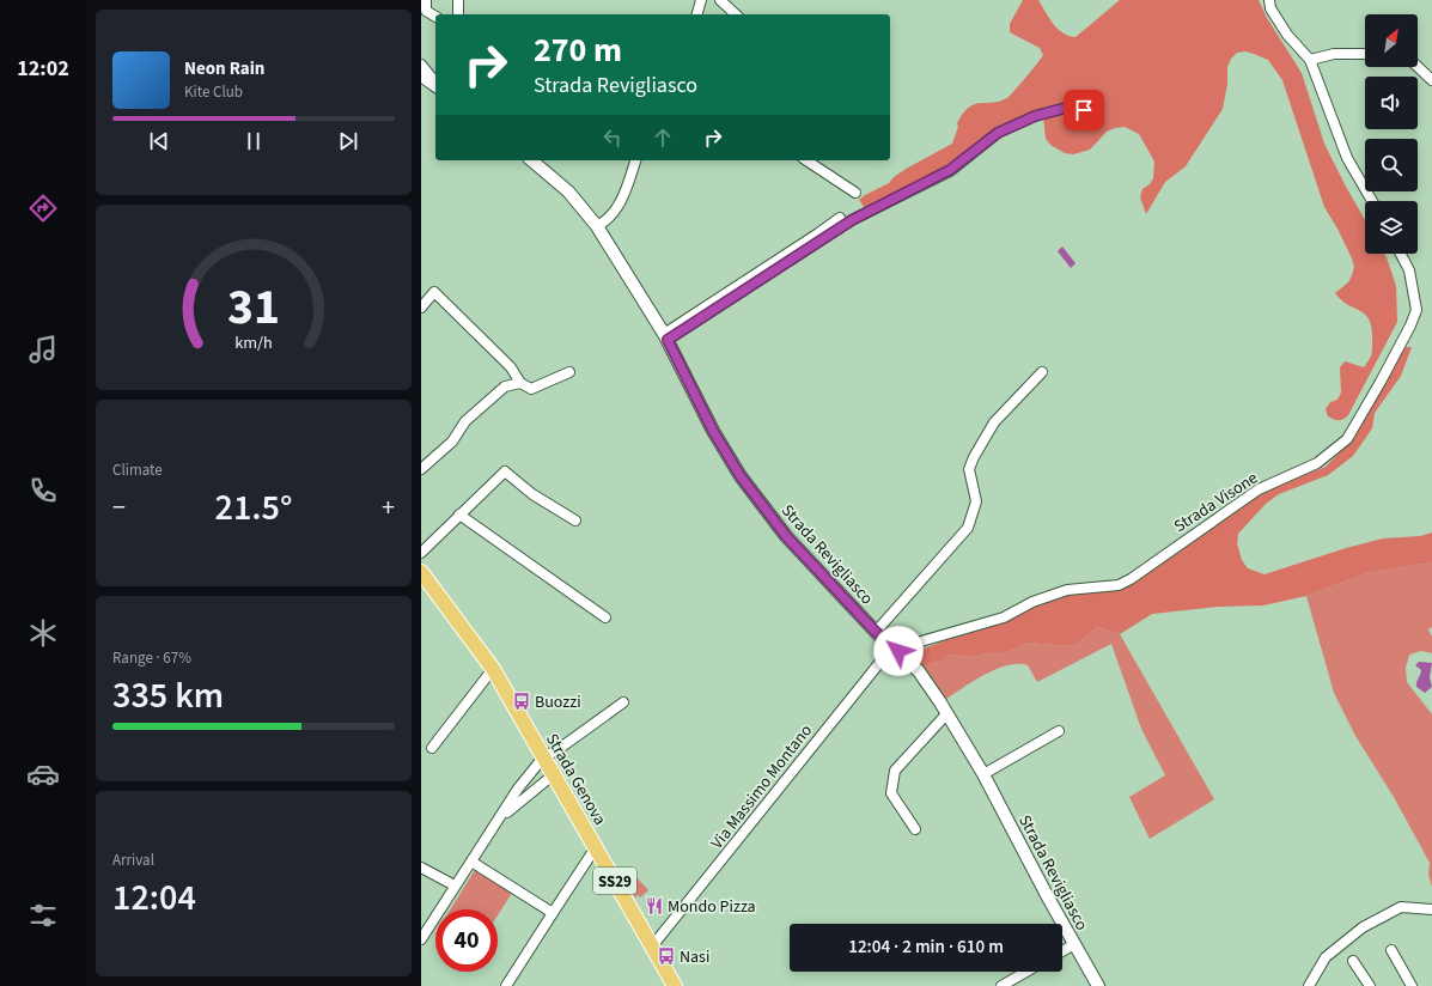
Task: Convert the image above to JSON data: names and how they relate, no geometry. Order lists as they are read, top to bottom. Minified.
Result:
{"streets":{"main road":["Strada Genova","SS29"],"street":["Strada Visone","Strada Revigliasco","Via Massimo Montano"]},"crossings":[["Strada Visone","Strada Revigliasco"],["Strada Visone","Via Massimo Montano"],["Strada Revigliasco","Via Massimo Montano"],["Strada Genova","Via Massimo Montano"]],"places":{"bus stop":["Buozzi","Nasi"],"restaurant":["Mondo Pizza"]},"north":"top right","page":{"tabs":"12:02","turn":["270 m","Strada Revigliasco"],"song":["Neon Rain","Kite Club"],"tile":["Climate",["Range · 67%","335 km"],["Arrival","12:04"]],"heat":["−","21.5°","+"],"limit":"40","trip":"12:04 · 2 min · 610 m","gauge":["31","km/h"]}}
